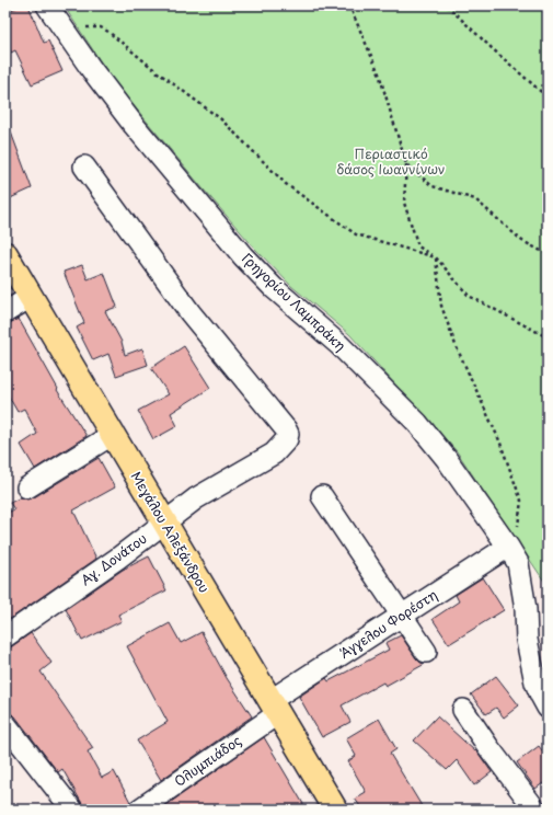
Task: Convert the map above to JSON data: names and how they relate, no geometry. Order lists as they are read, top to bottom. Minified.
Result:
{"streets":{"main road":["Μεγάλου Αλεξάνδρου"],"street":["Γρηγορίου Λαμπράκη","Αγ. Δονάτου","Άγγελου Φορέστη","Ολυμπιάδος"]},"crossings":[["Γρηγορίου Λαμπράκη","Άγγελου Φορέστη"],["Μεγάλου Αλεξάνδρου","Αγ. Δονάτου"],["Μεγάλου Αλεξάνδρου","Άγγελου Φορέστη"],["Μεγάλου Αλεξάνδρου","Ολυμπιάδος"],["Άγγελου Φορέστη","Ολυμπιάδος"]],"parks":["Περιαστικό δάσος Ιωαννίνων"]}
